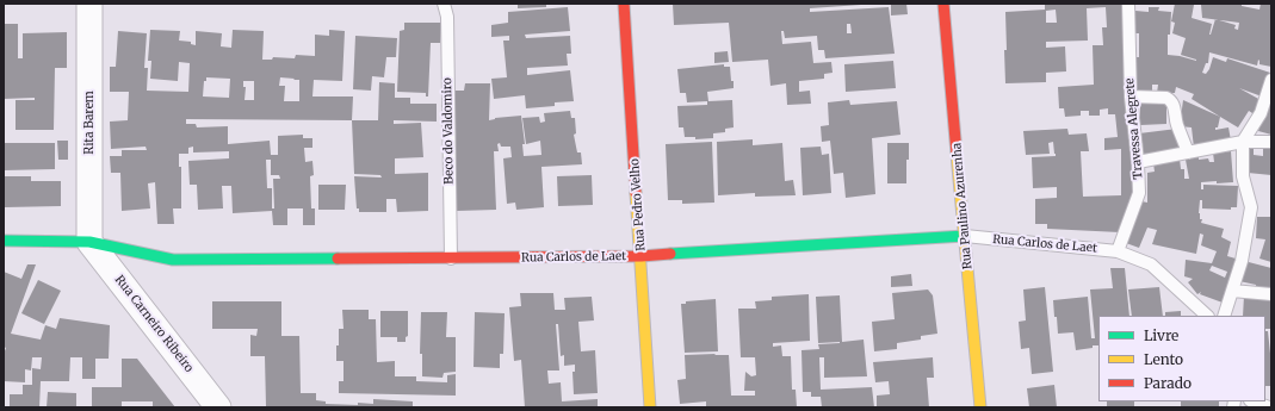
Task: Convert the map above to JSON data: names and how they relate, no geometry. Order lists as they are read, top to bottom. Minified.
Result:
{"streets":{"street":["Rita Barem","Rua Pedro Velho","Rua Paulino Azurenha","Rua Carlos de Laet","Rua Carneiro Ribeiro"],"lane":["Travessa Alegrete","Beco do Valdomiro"]},"crossings":[["Rita Barem","Rua Carlos de Laet"],["Rita Barem","Rua Carneiro Ribeiro"],["Travessa Alegrete","Rua Carlos de Laet"],["Beco do Valdomiro","Rua Carlos de Laet"],["Rua Pedro Velho","Rua Carlos de Laet"],["Rua Paulino Azurenha","Rua Carlos de Laet"],["Rua Carlos de Laet","Rua Carneiro Ribeiro"]],"legend":["Livre","Lento","Parado"]}
